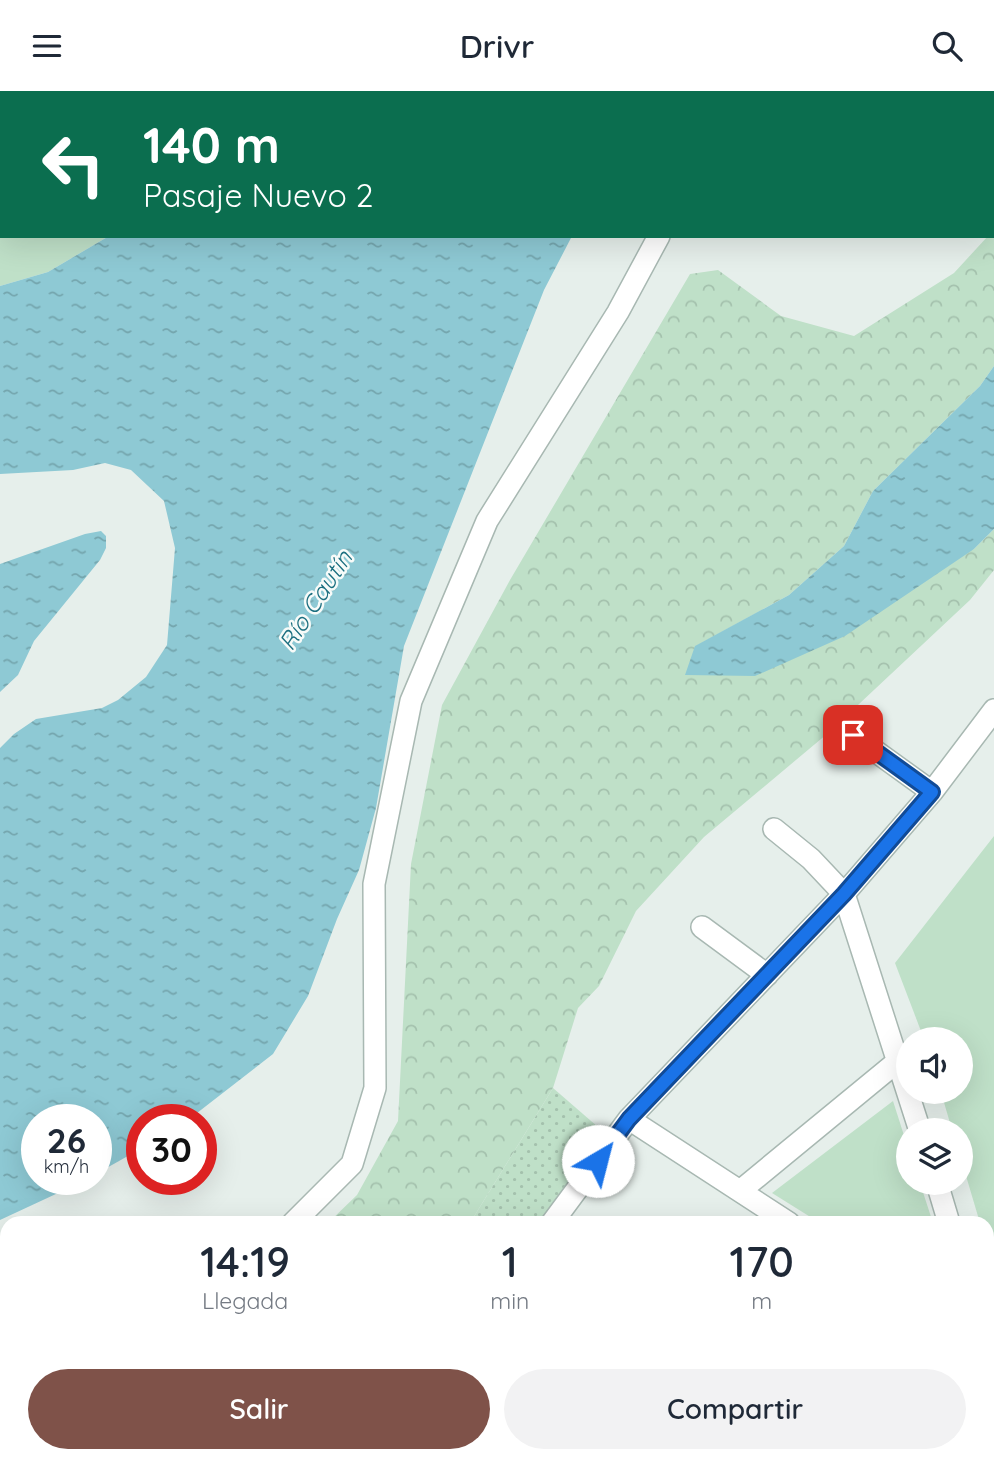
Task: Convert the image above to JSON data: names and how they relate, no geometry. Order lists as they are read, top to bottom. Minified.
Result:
{"water":["Río Cautín"],"page":{"header":"Drivr","turn":["140 m","Pasaje Nuevo 2"],"speed":"26 km/h","limit":"30","eta":["14:19","Llegada","1","min","170","m"],"buttons":["Salir","Compartir"]}}
